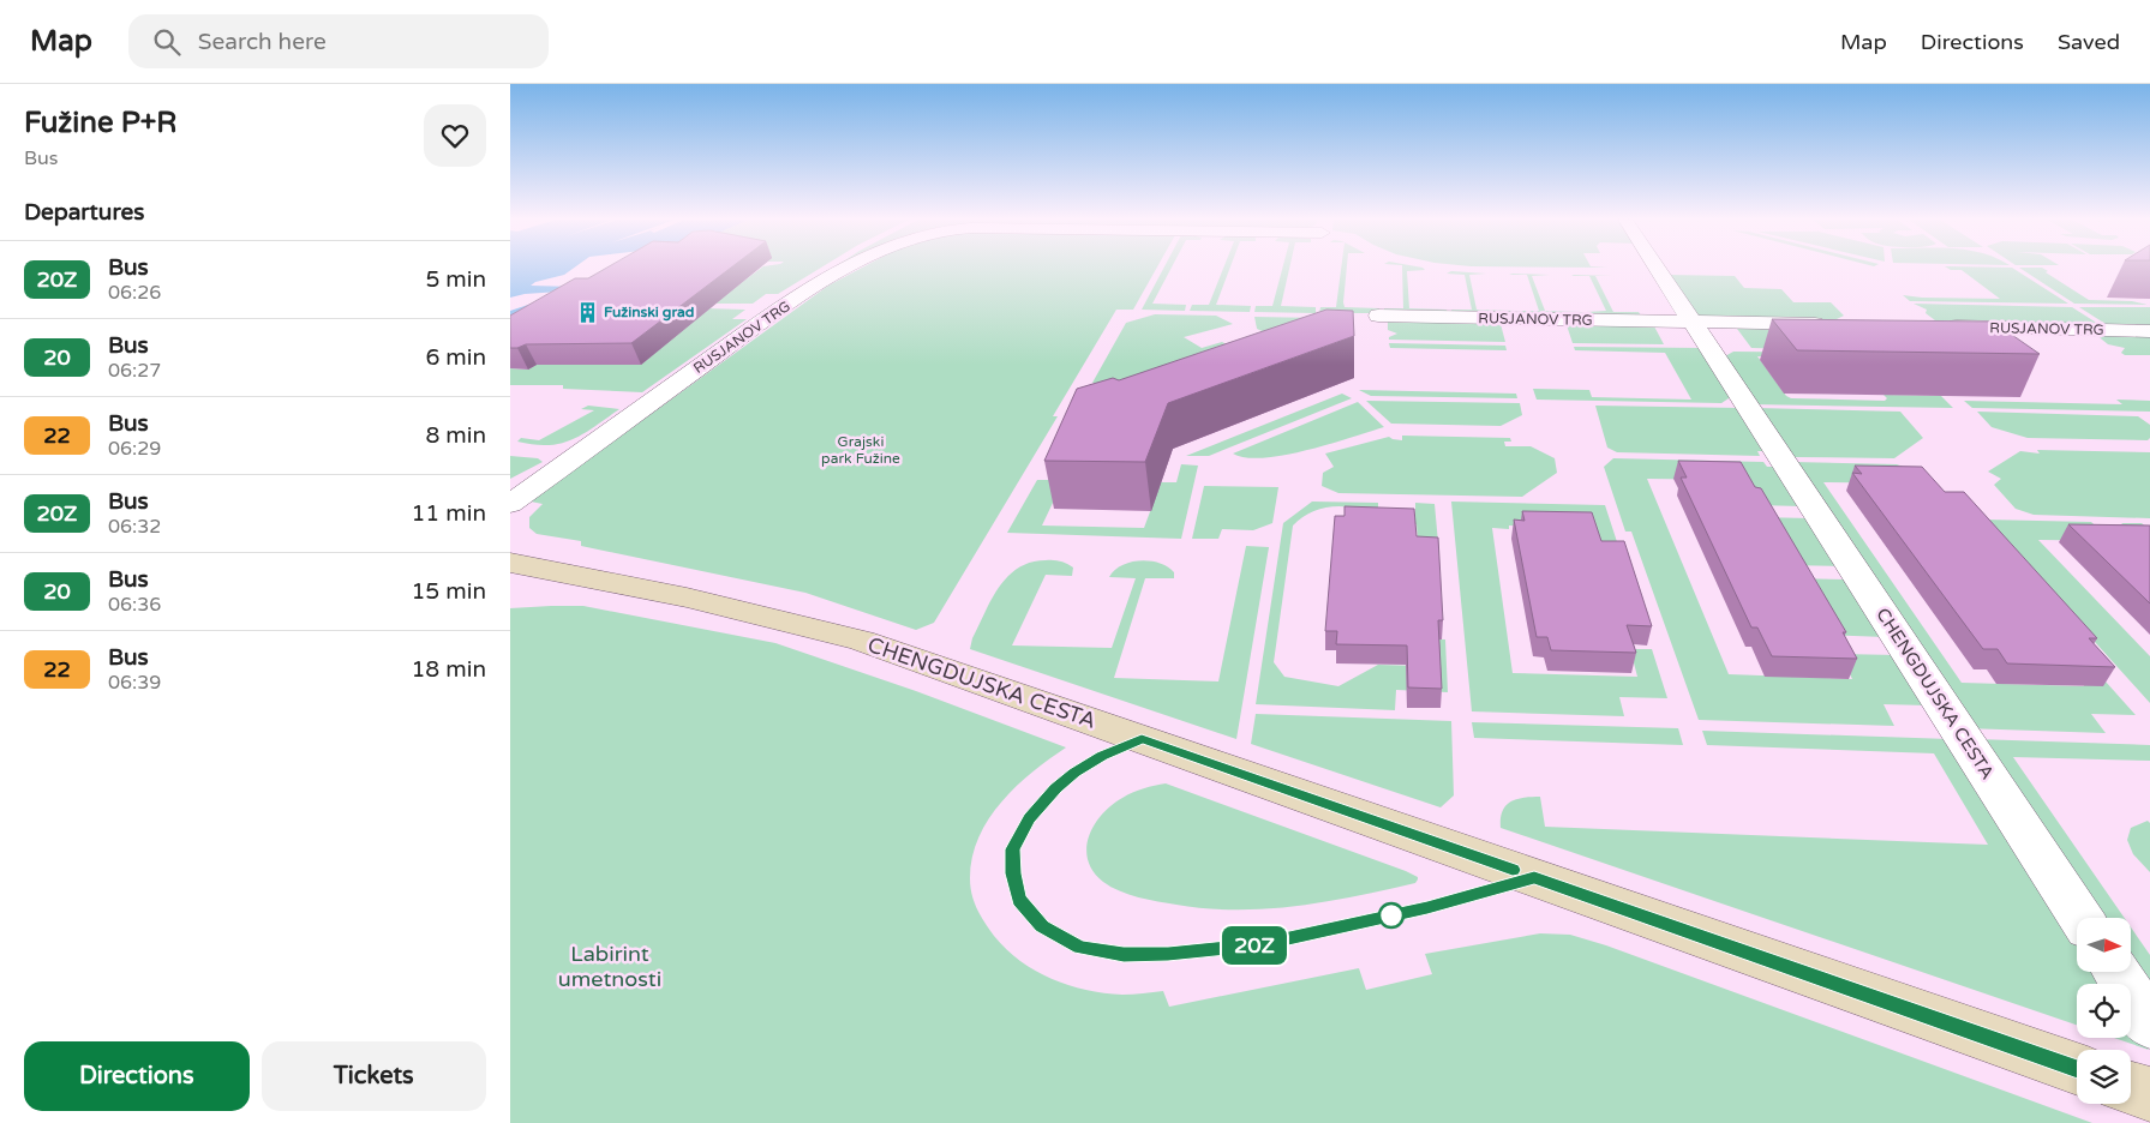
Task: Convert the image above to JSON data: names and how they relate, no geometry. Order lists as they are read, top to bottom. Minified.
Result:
{"streets":{"street":["RUSJANOV TRG","CHENGDUJSKA CESTA"]},"crossings":[["RUSJANOV TRG","CHENGDUJSKA CESTA"]],"parks":["Grajski park Fužine","Labirint umetnosti"],"places":{"building":["Fužinski grad"]},"lines":["bus line 20Z"],"north":"right","page":{"header":"Map","search":"Search here","nav":["Map","Directions","Saved"],"heading":[["Fužine P+R","Bus"],"Departures"],"on_map":"20Z","list":[{"mark":"20Z","name":"Bus","note":"06:26","value":"5 min"},{"mark":"20","name":"Bus","note":"06:27","value":"6 min"},{"mark":"22","name":"Bus","note":"06:29","value":"8 min"},{"mark":"20Z","name":"Bus","note":"06:32","value":"11 min"},{"mark":"20","name":"Bus","note":"06:36","value":"15 min"},{"mark":"22","name":"Bus","note":"06:39","value":"18 min"}],"buttons":["Directions","Tickets"]}}
